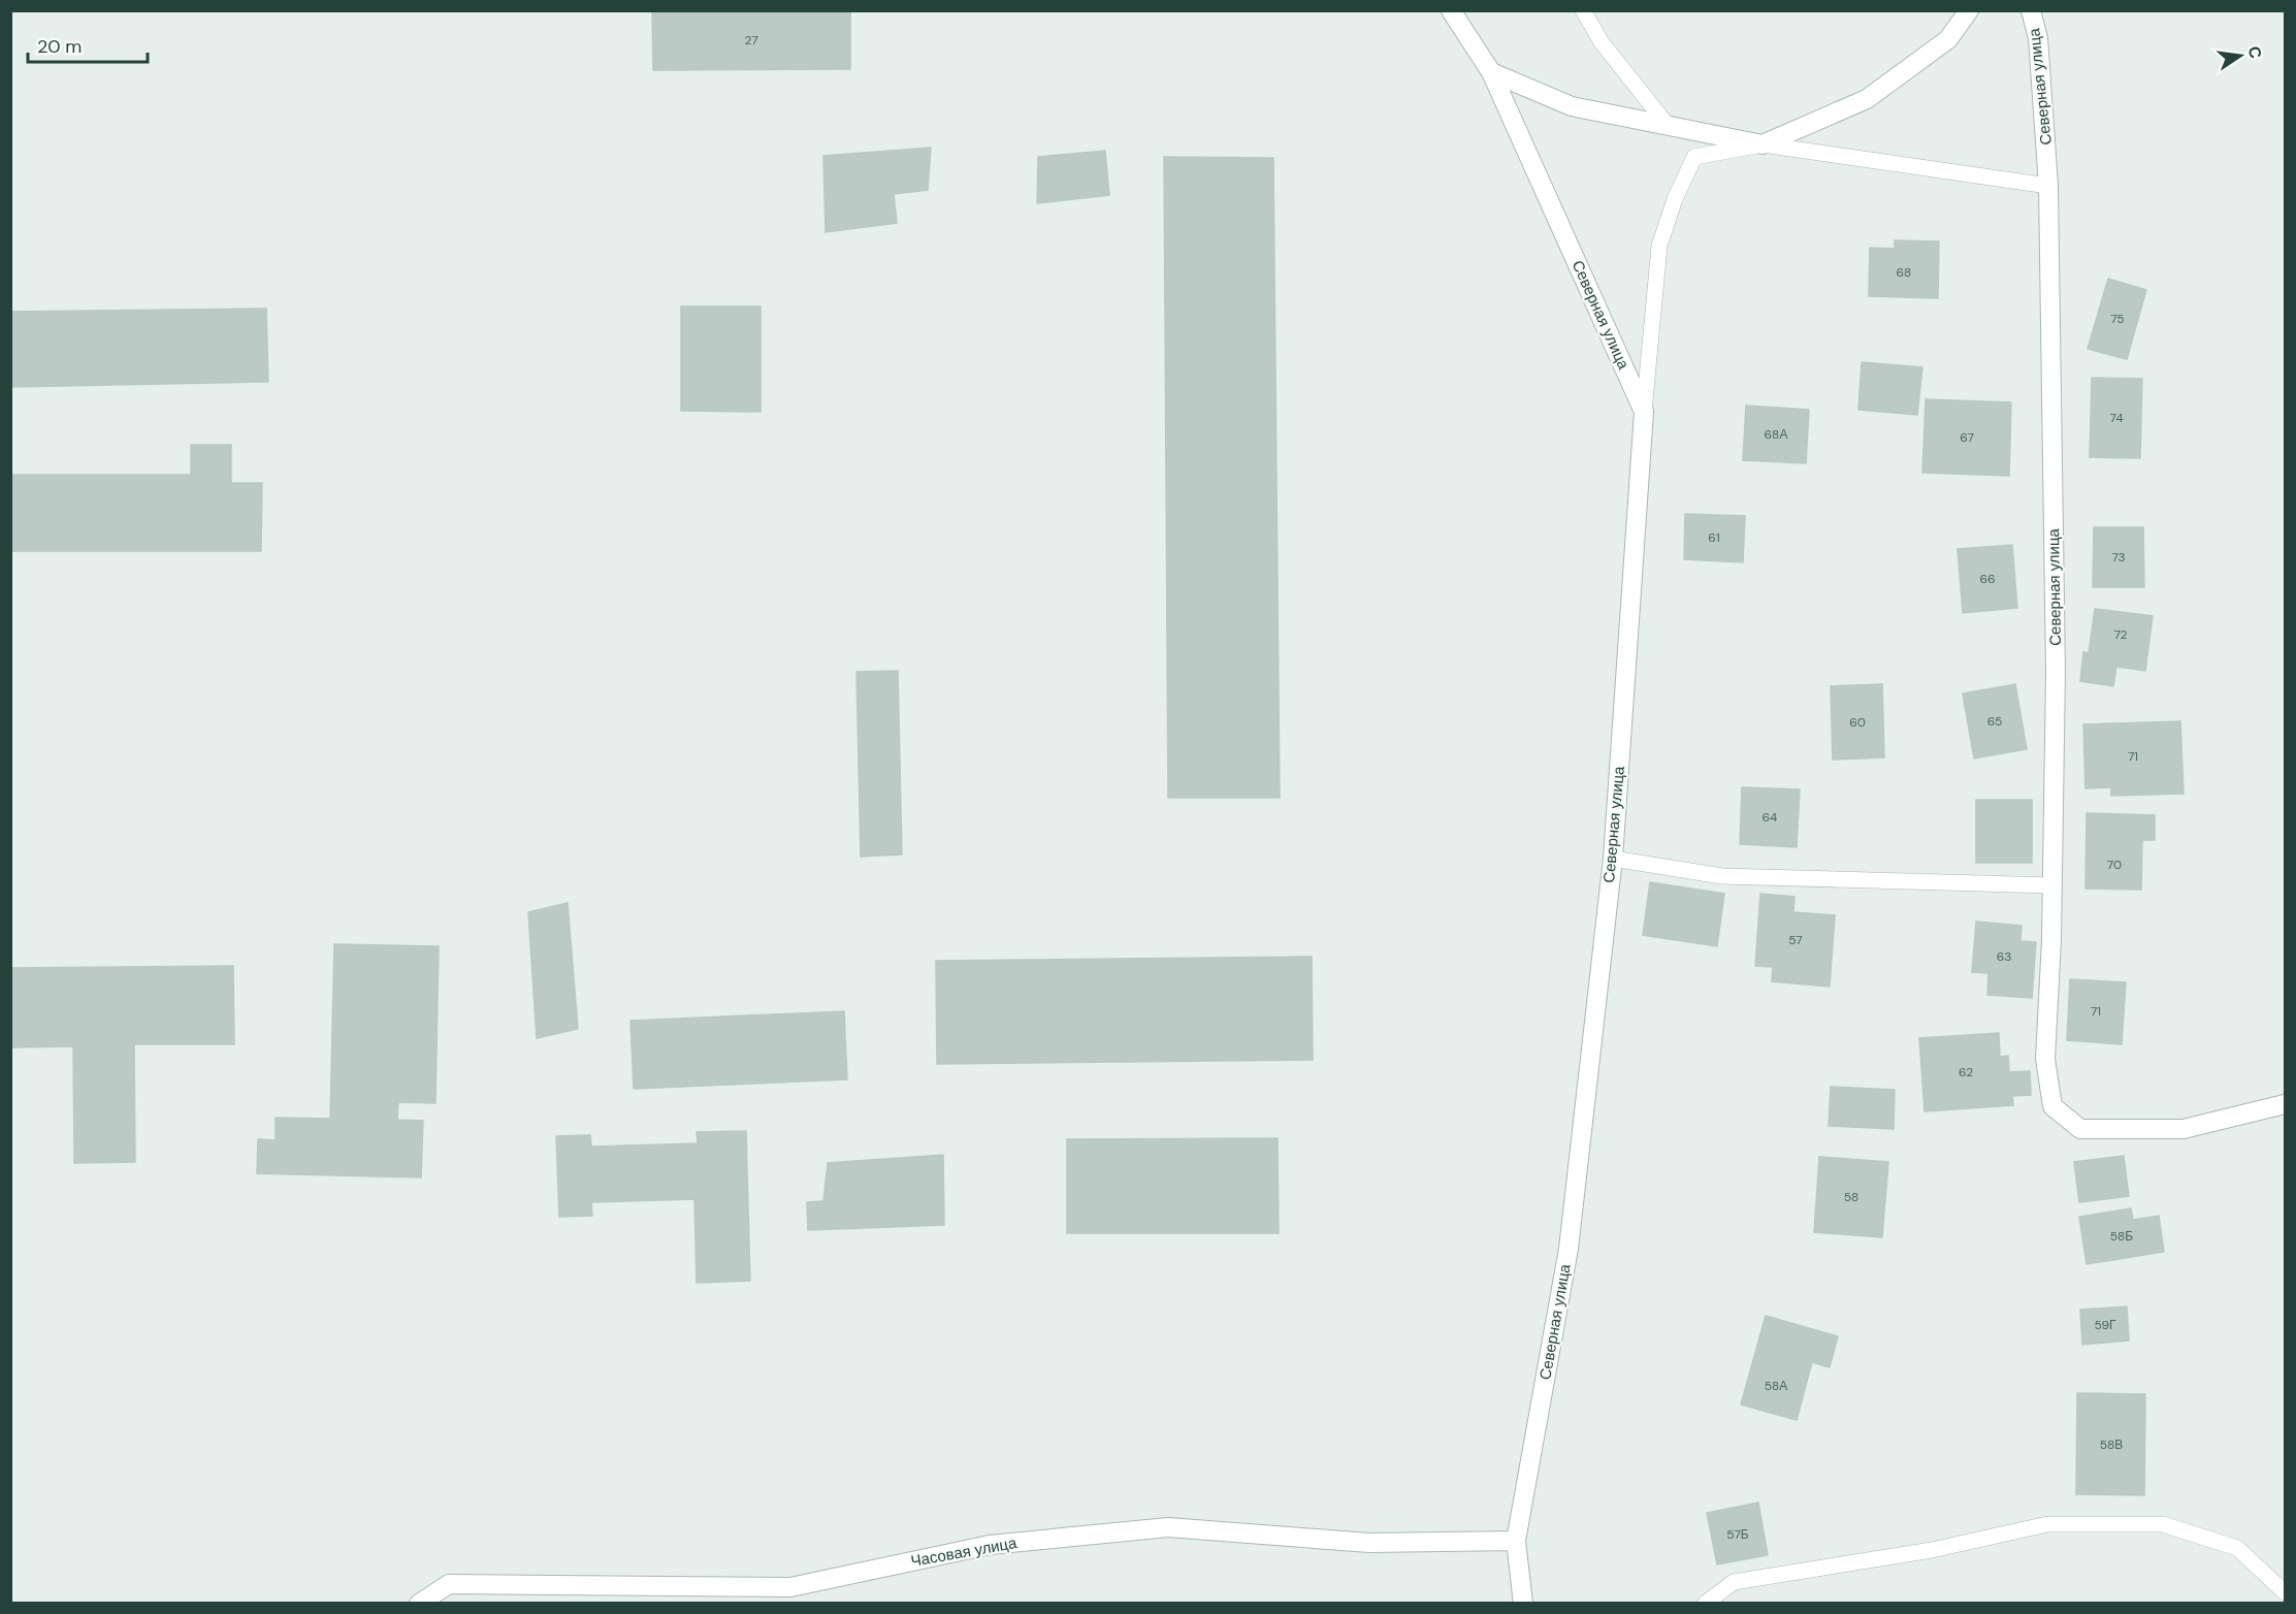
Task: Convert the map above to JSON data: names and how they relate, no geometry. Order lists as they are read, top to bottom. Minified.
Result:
{"streets":{"street":["Северная улица","Часовая улица"]},"crossings":[["Северная улица","Часовая улица"]],"house_numbers":["27","68","75","74","68А","67","61","73","66","72","65","60","71","64","70","57","63","71","62","58","58Б","59Г","58А","58В","57Б"],"scale_bar":"20 m","north":"right"}
